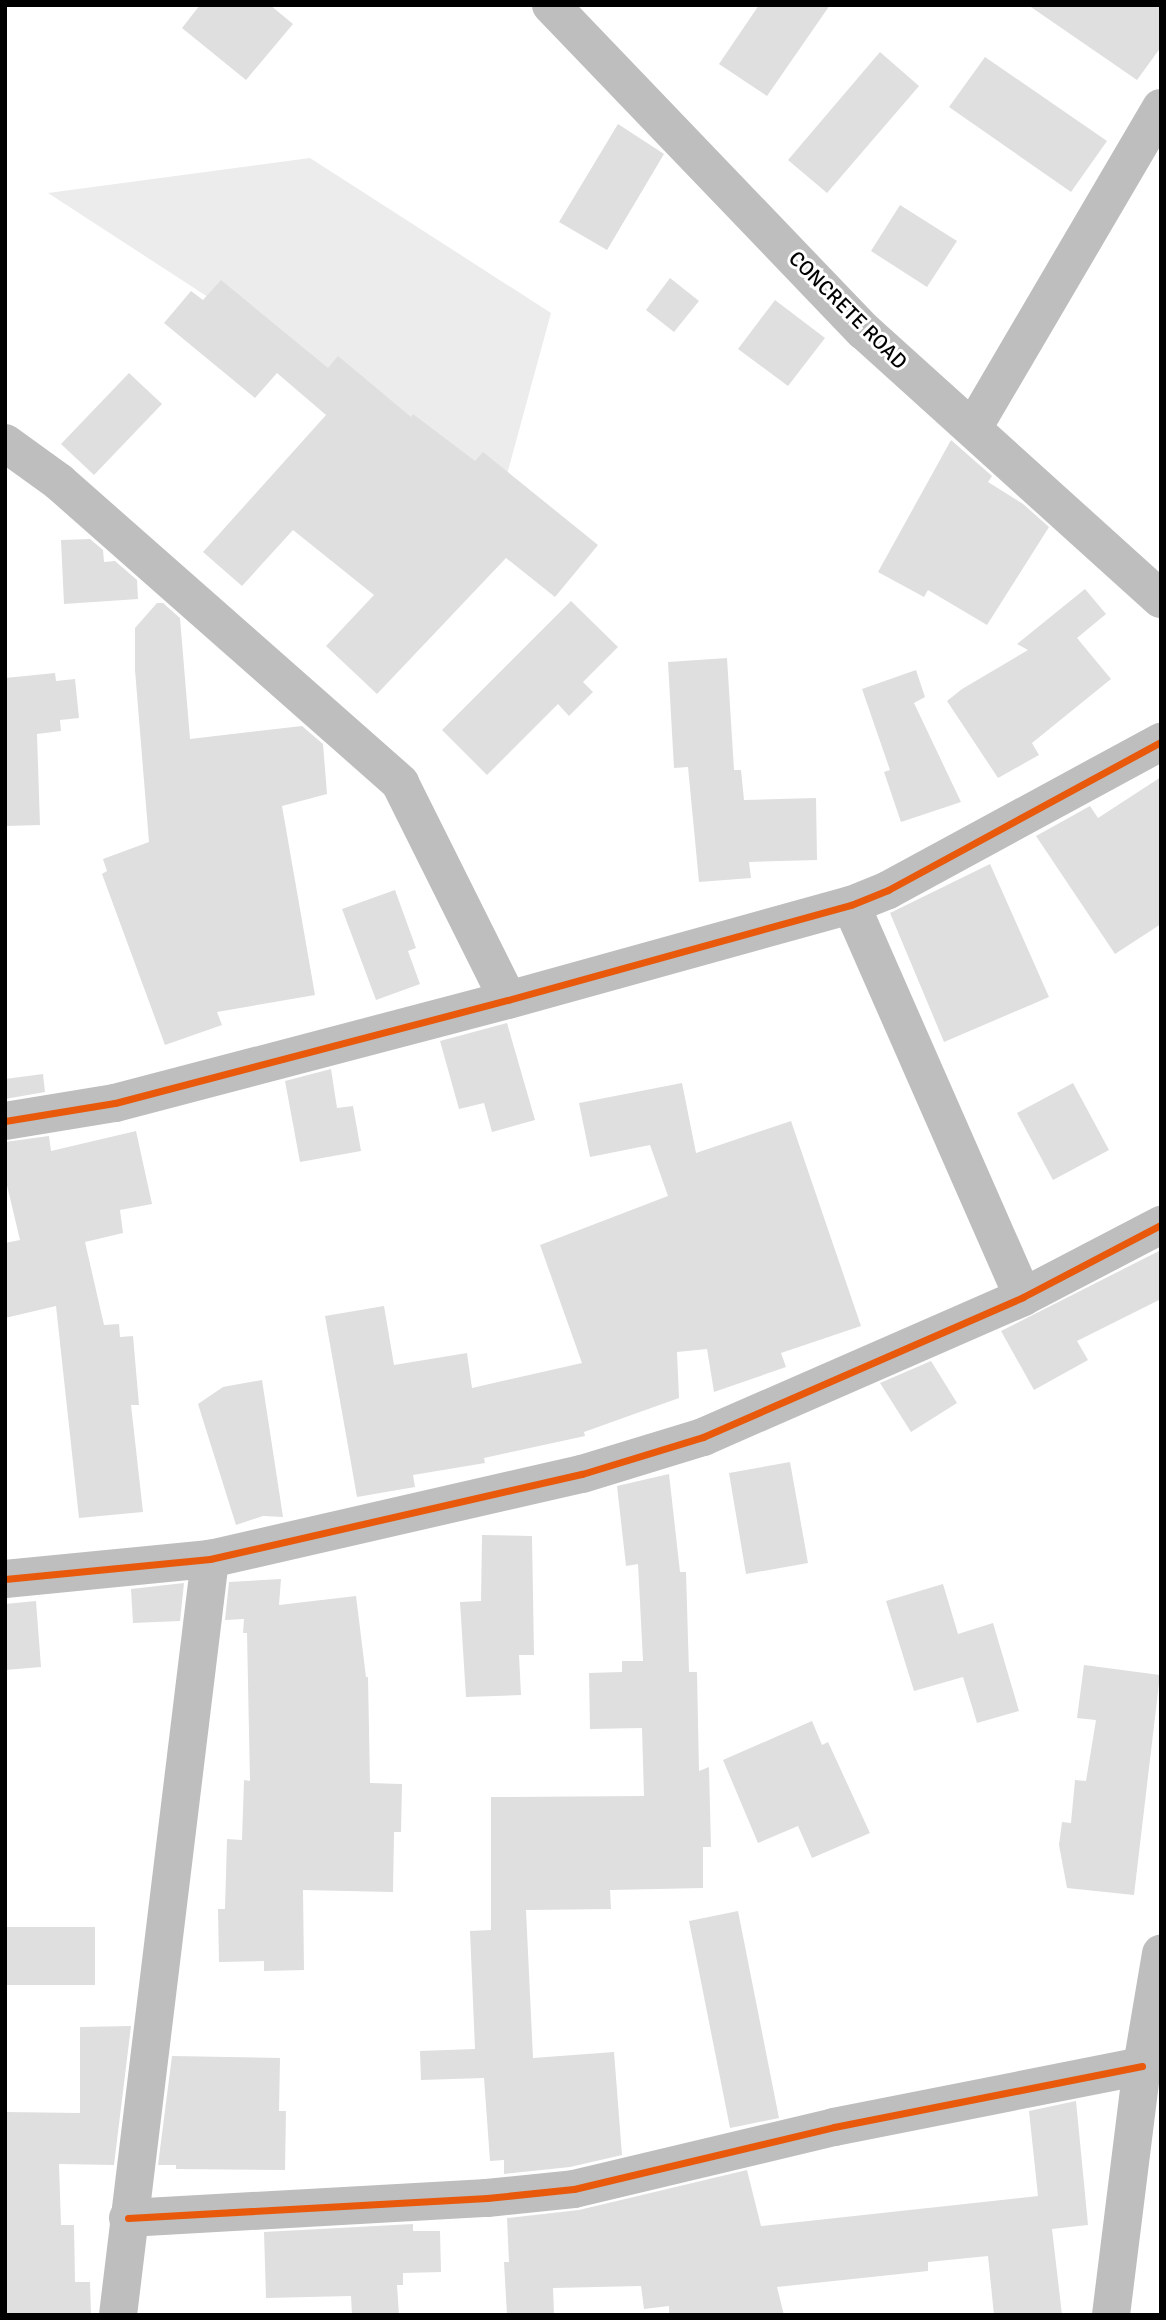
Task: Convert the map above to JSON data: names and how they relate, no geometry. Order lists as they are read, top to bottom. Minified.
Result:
{"streets":{"street":["CONCRETE ROAD"]}}
